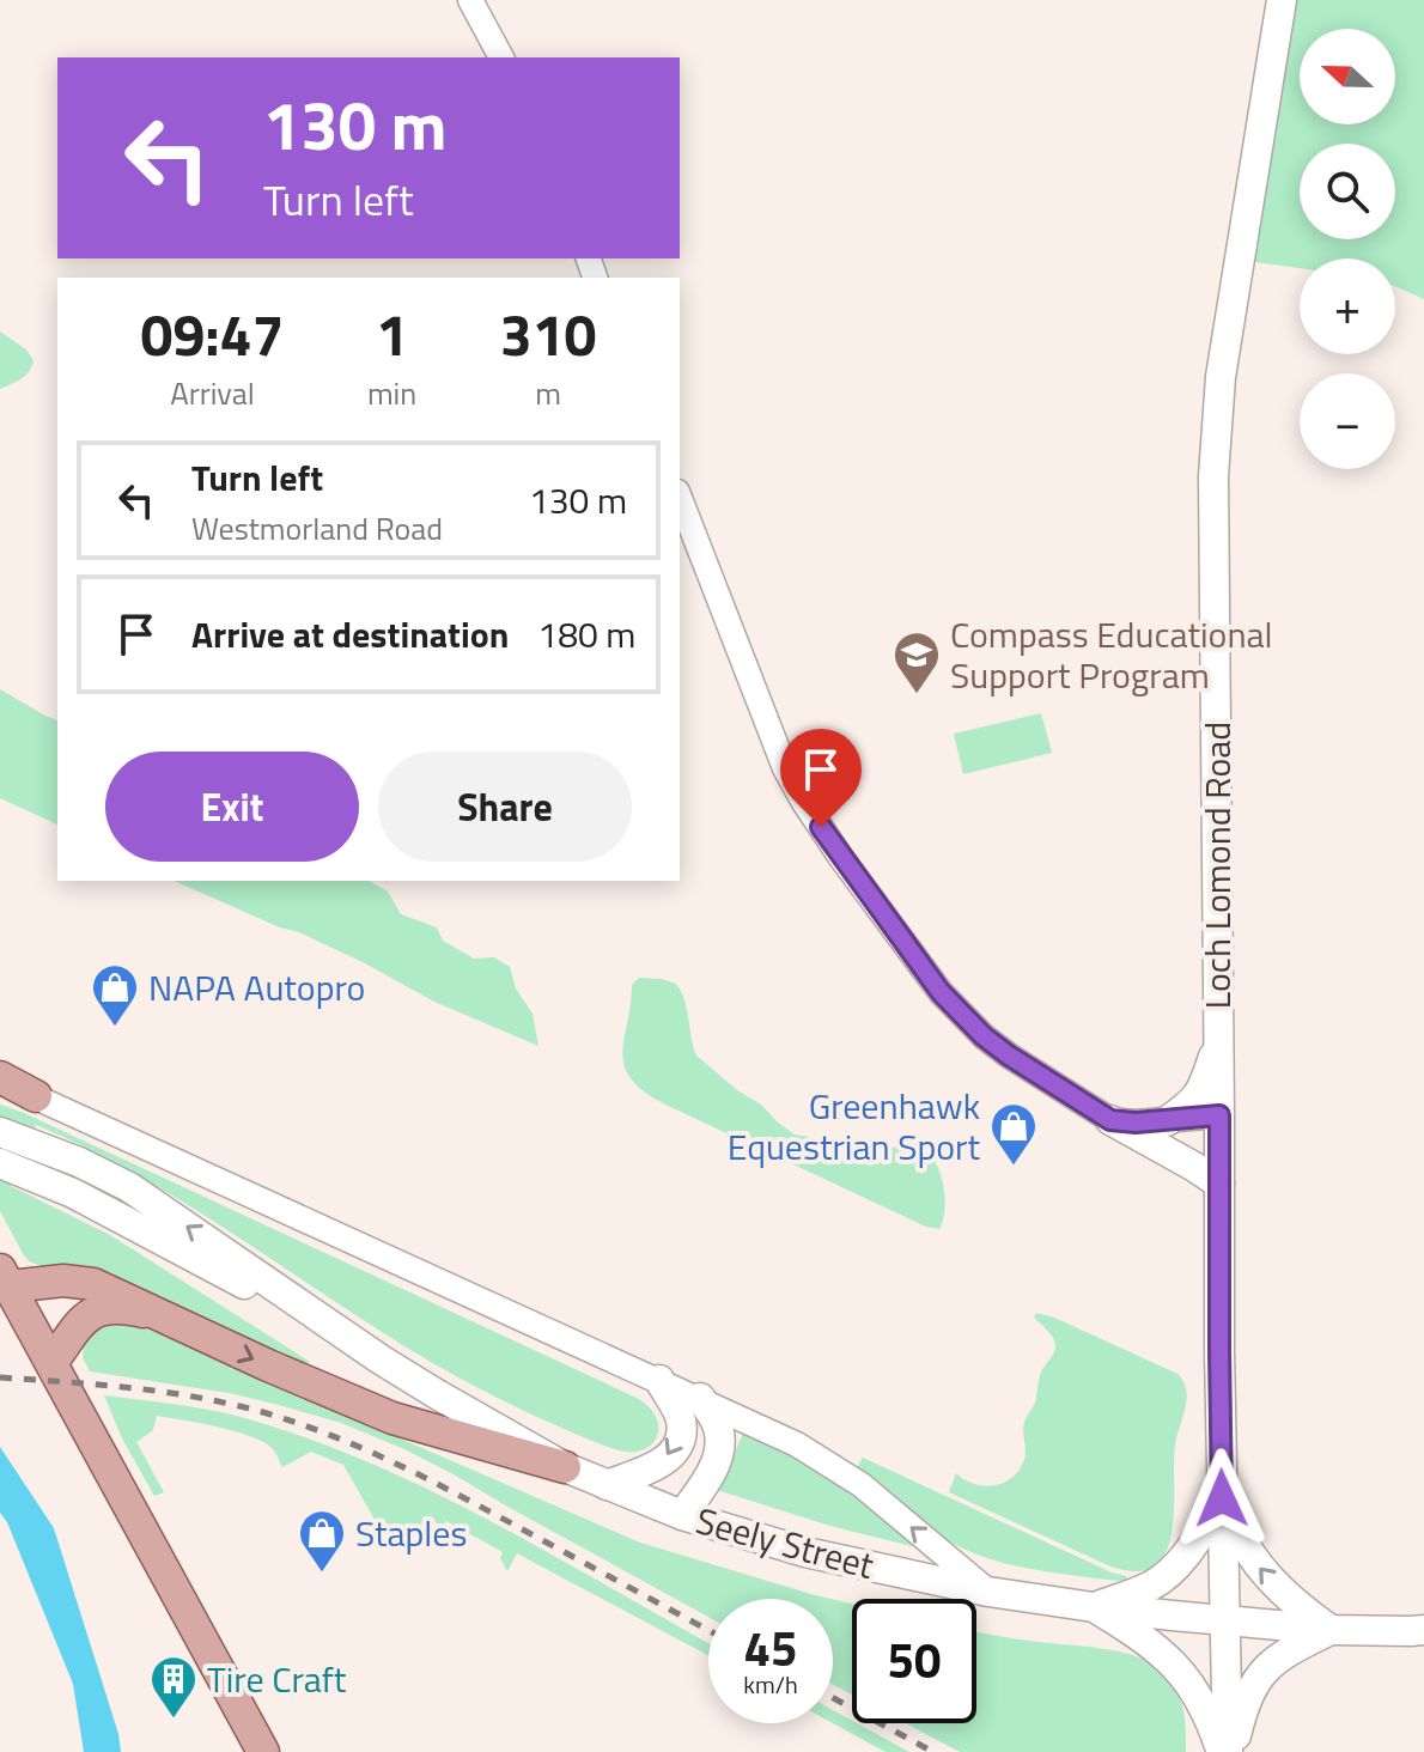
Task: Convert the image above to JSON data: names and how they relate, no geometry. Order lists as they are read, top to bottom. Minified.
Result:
{"streets":{"main road":["Loch Lomond Road","Seely Street"]},"crossings":[["Loch Lomond Road","Seely Street"]],"places":{"school or university":["Compass Educational Support Program"],"shop":["NAPA Autopro","Greenhawk Equestrian Sport","Staples"],"building":["Tire Craft"]},"north":"left","page":{"map_buttons":["+","−"],"turn":["130 m","Turn left"],"eta":["09:47","Arrival","1","min","310","m"],"list":[{"name":"Turn left","note":"Westmorland Road","value":"130 m"},{"name":"Arrive at destination","value":"180 m"}],"buttons":["Exit","Share"],"speed":"45 km/h","limit":"50"}}
